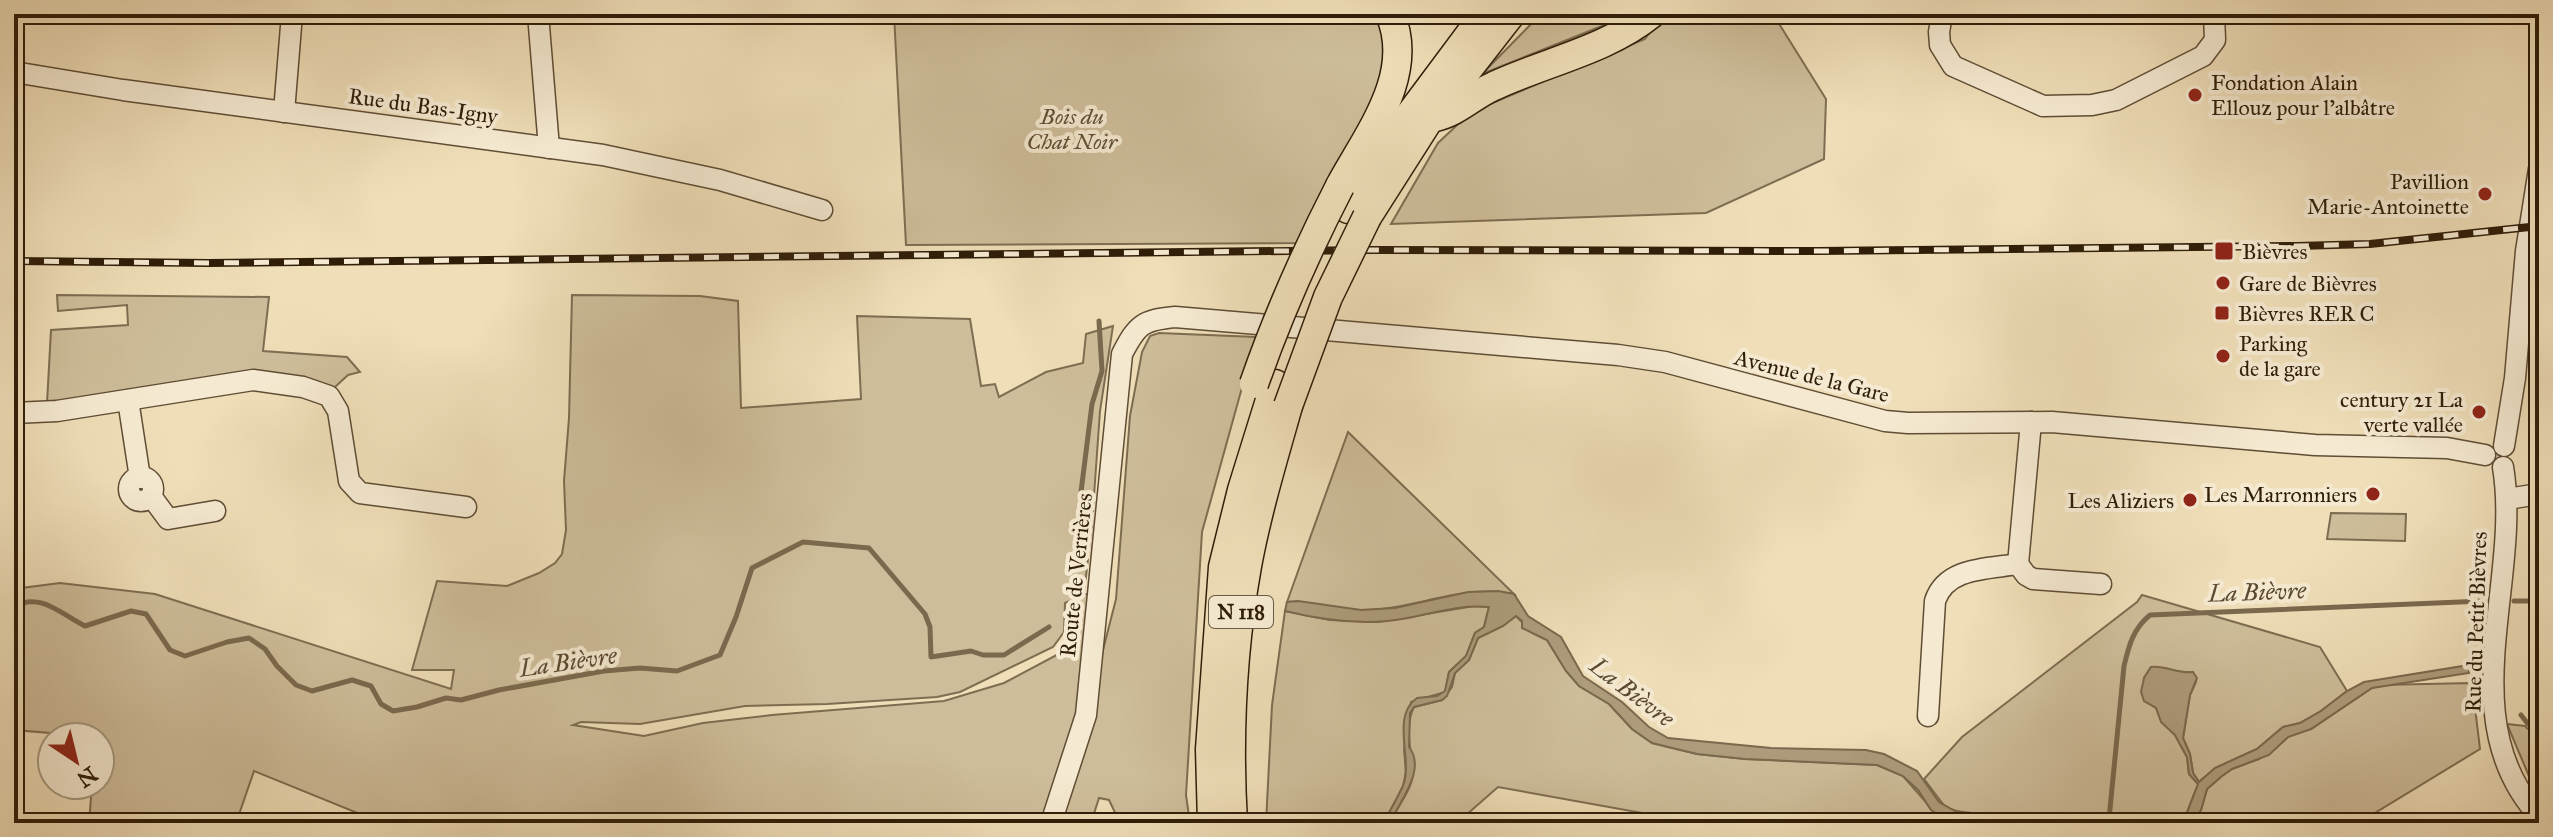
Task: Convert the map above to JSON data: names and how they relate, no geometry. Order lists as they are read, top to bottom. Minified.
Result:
{"streets":{"highway":["N 118"],"street":["Rue du Bas-Igny","Avenue de la Gare","Route de Verrières","Rue du Petit Bièvres"]},"crossings":[["Avenue de la Gare","Route de Verrières"],["Avenue de la Gare","Rue du Petit Bièvres"]],"water":["La Bièvre"],"parks":["Bois du Chat Noir"],"places":{"other":["Fondation Alain Ellouz pour l’albâtre","Pavillion Marie-Antoinette","Gare de Bièvres","Parking de la gare","century 21 La verte vallée","Les Marronniers","Les Aliziers"],"transit":["Bièvres","Bièvres RER C"]},"north":"bottom right"}
